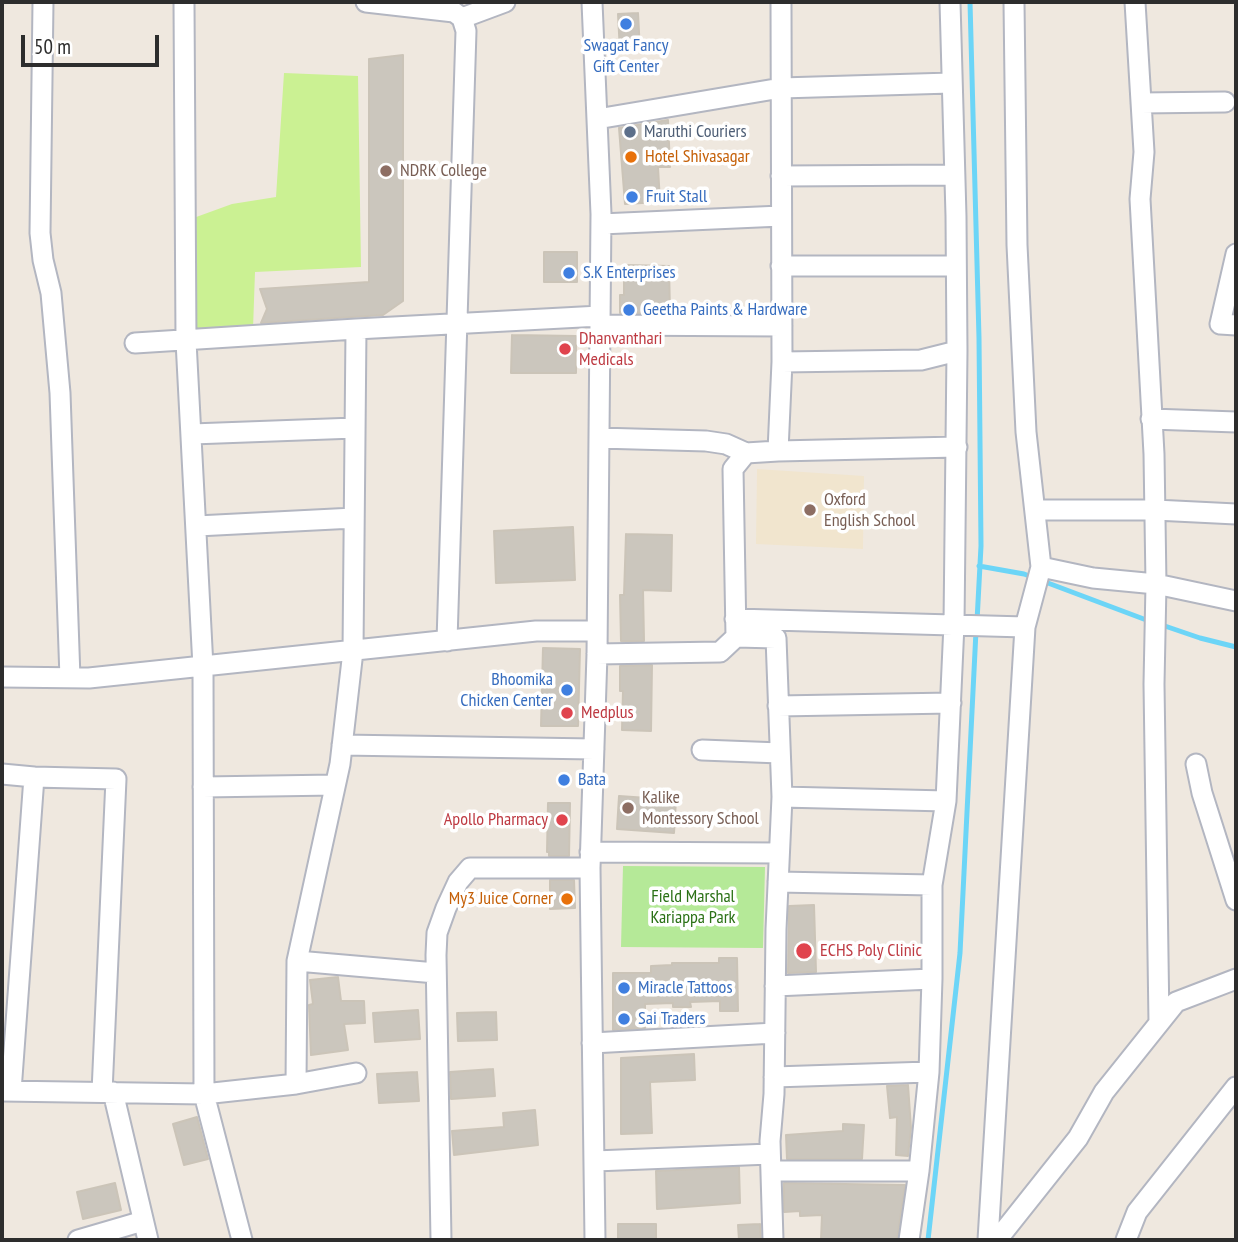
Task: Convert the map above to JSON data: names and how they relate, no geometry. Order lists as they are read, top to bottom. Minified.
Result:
{"parks":["Field Marshal Kariappa Park"],"places":["Swagat Fancy Gift Center","Maruthi Couriers","Hotel Shivasagar","NDRK College","Fruit Stall","S.K Enterprises","Geetha Paints & Hardware","Dhanvanthari Medicals","Oxford English School","Bhoomika Chicken Center","Medplus","Bata","Kalike Montessory School","Apollo Pharmacy","My3 Juice Corner","ECHS Poly Clinic","Miracle Tattoos","Sai Traders"],"scale_bar":"50 m"}
